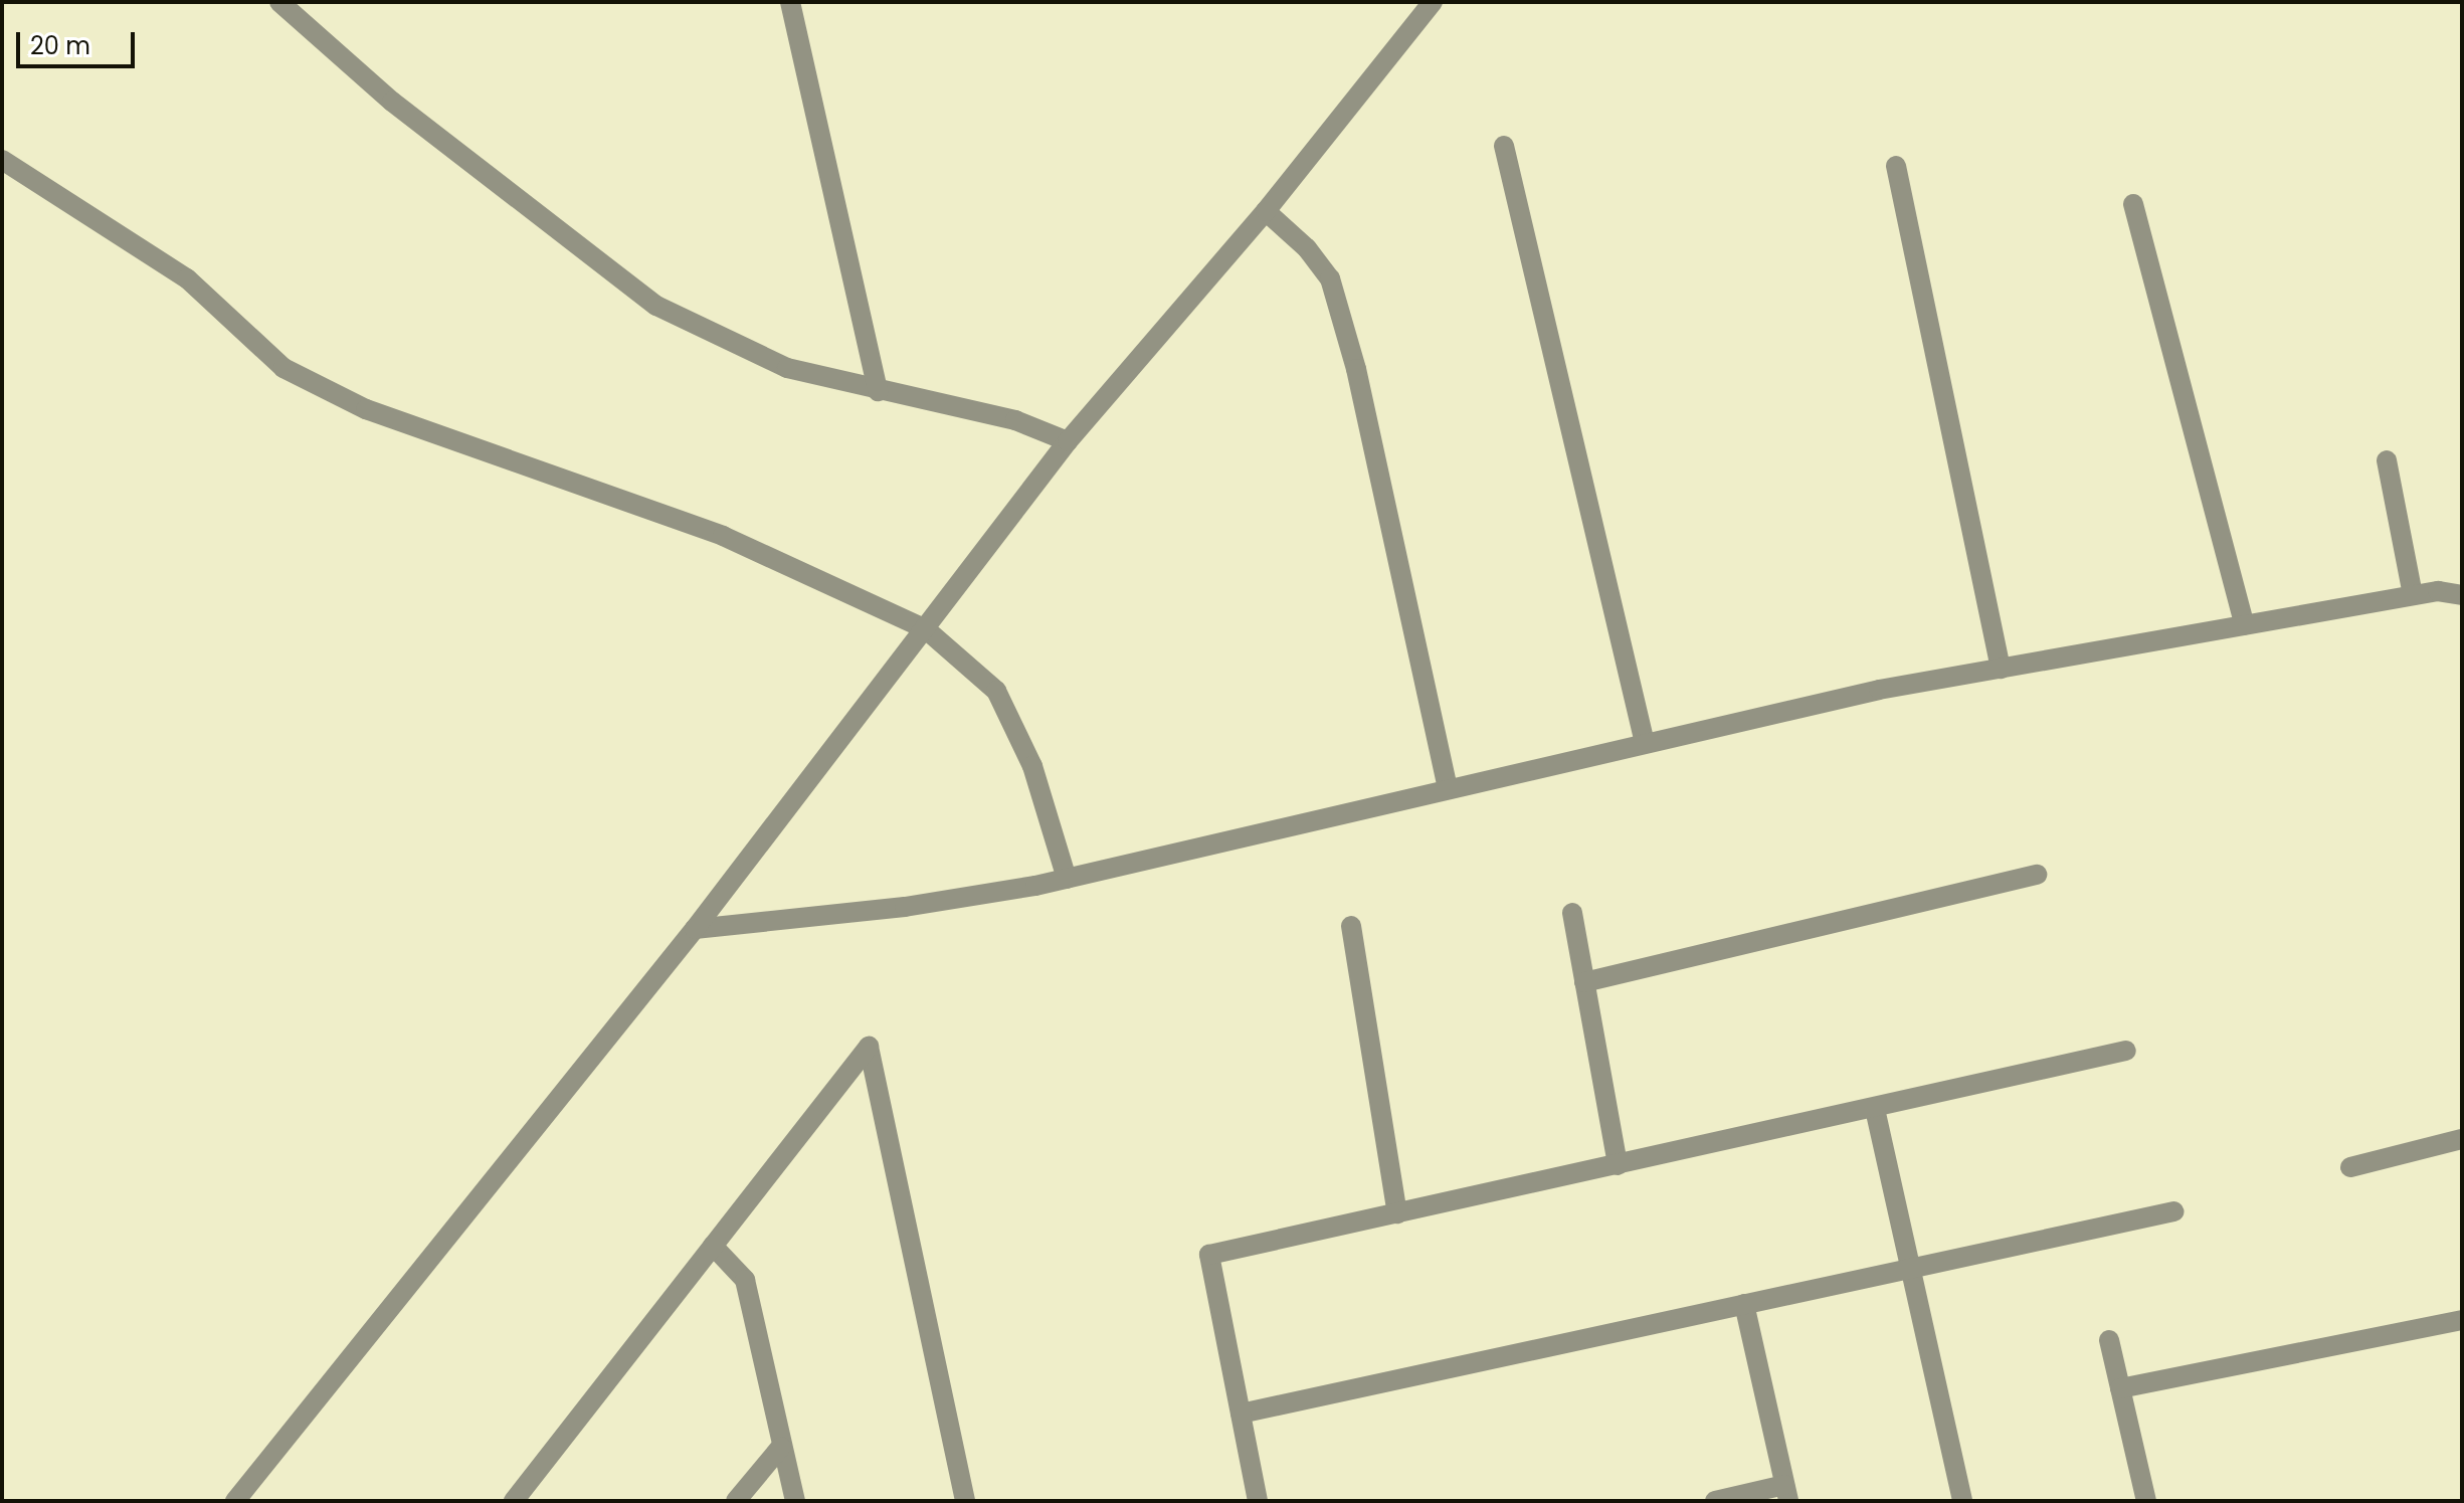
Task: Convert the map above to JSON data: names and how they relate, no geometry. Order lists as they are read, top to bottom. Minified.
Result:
{"scale_bar":"20 m"}
